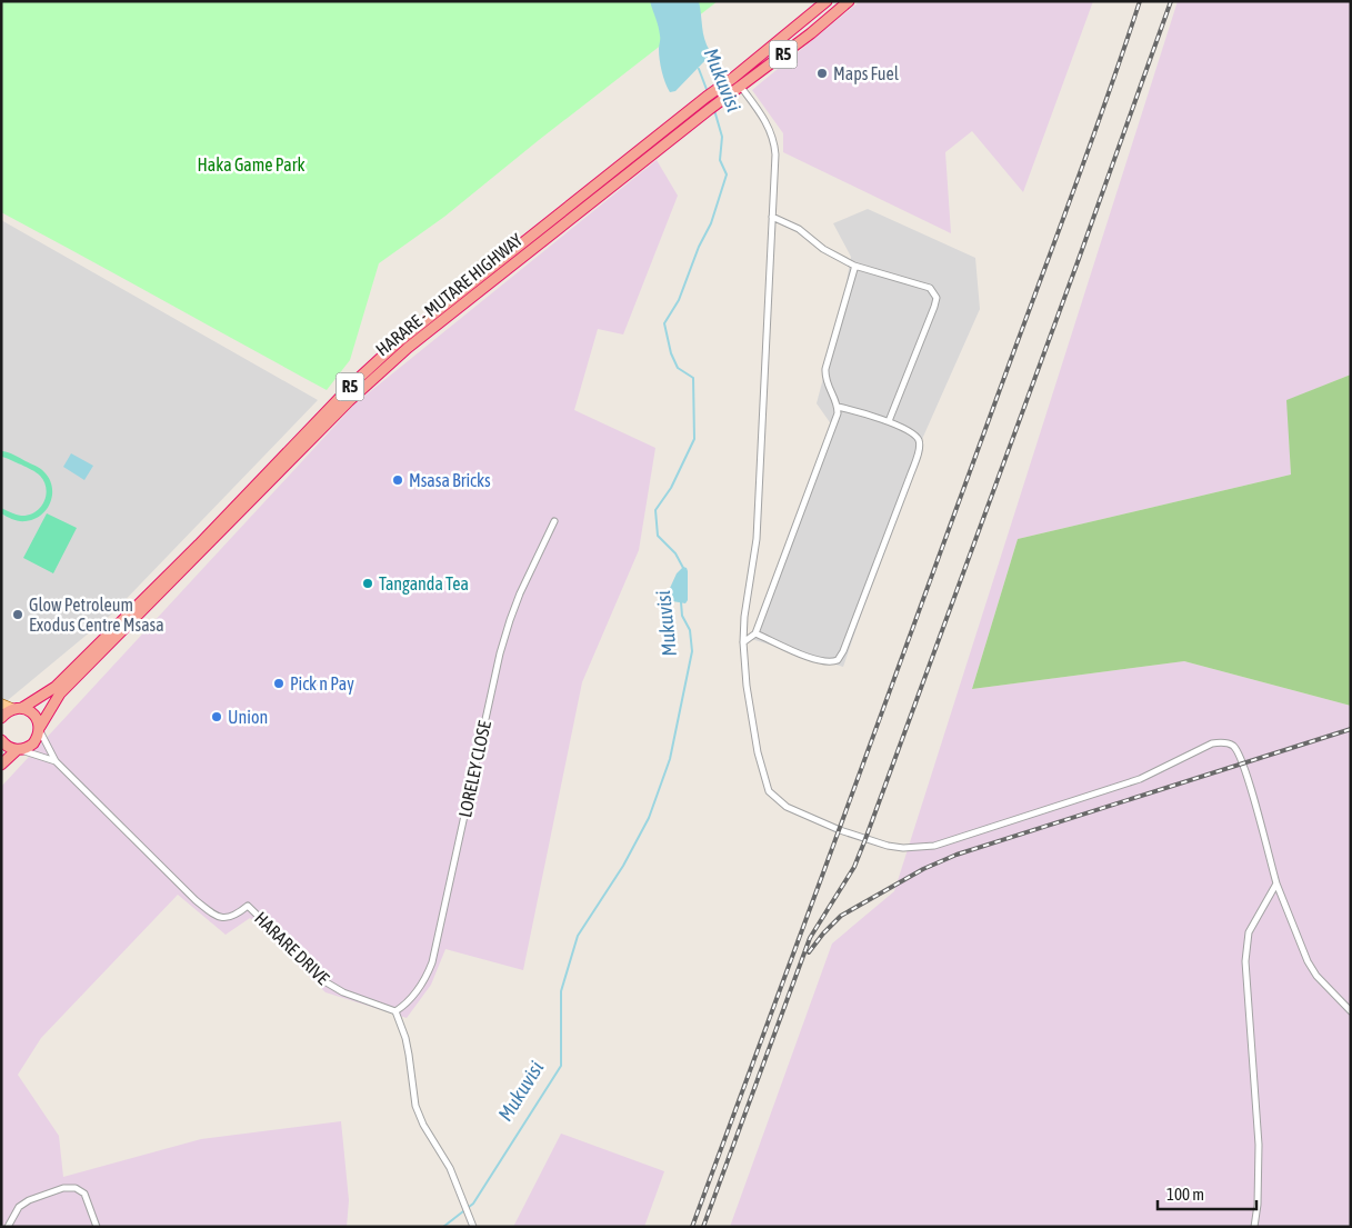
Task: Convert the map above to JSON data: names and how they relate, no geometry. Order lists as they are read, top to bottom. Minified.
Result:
{"streets":{"highway":["R5","HARARE - MUTARE HIGHWAY"],"street":["LORELEY CLOSE","HARARE DRIVE"]},"crossings":[["R5","HARARE - MUTARE HIGHWAY"],["R5","HARARE DRIVE"],["HARARE - MUTARE HIGHWAY","HARARE DRIVE"],["LORELEY CLOSE","HARARE DRIVE"]],"water":["Mukuvisi"],"parks":["Haka Game Park"],"places":["Maps Fuel","Msasa Bricks","Tanganda Tea","Glow Petroleum Exodus Centre Msasa","Pick n Pay","Union"],"scale_bar":"100 m"}
